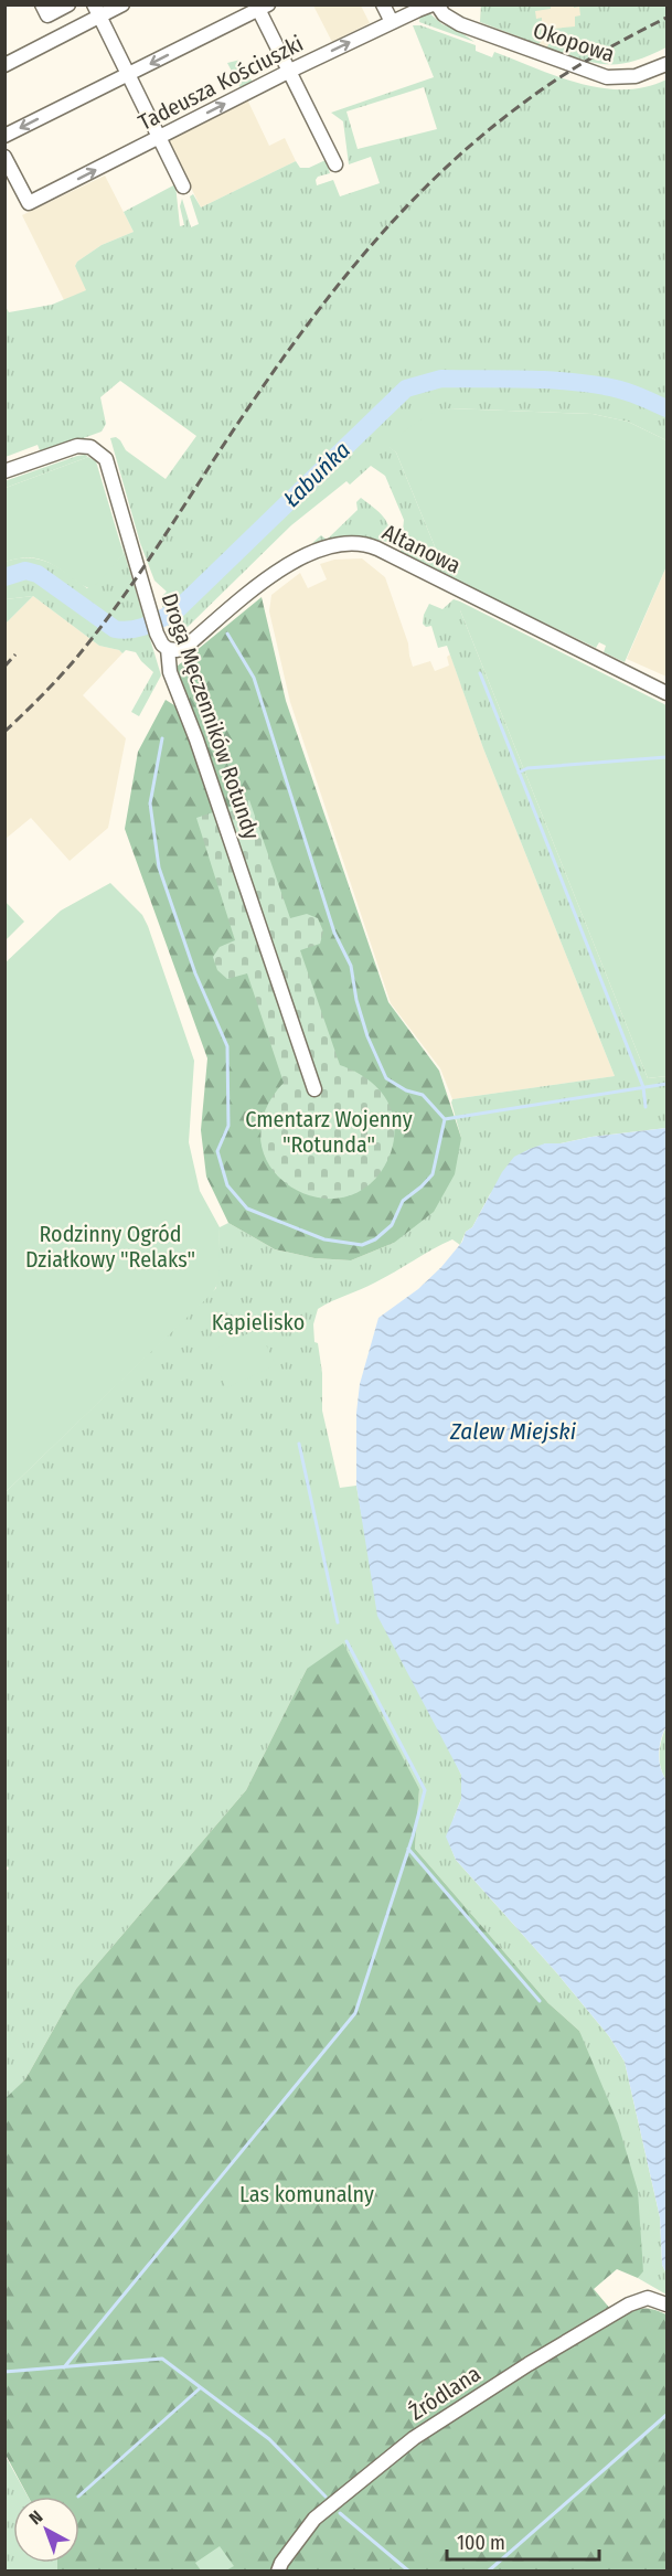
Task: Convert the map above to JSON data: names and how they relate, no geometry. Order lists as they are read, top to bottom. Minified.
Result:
{"streets":{"street":["Okopowa","Tadeusza Kościuszki","Altanowa","Droga Męczenników Rotundy","Źródlana"]},"crossings":[["Okopowa","Tadeusza Kościuszki"],["Altanowa","Droga Męczenników Rotundy"]],"water":["Łabuńka","Zalew Miejski"],"parks":["Cmentarz Wojenny \"Rotunda\"","Rodzinny Ogród Działkowy \"Relaks\"","Kąpielisko","Las komunalny"],"scale_bar":"100 m","north":"top left"}
